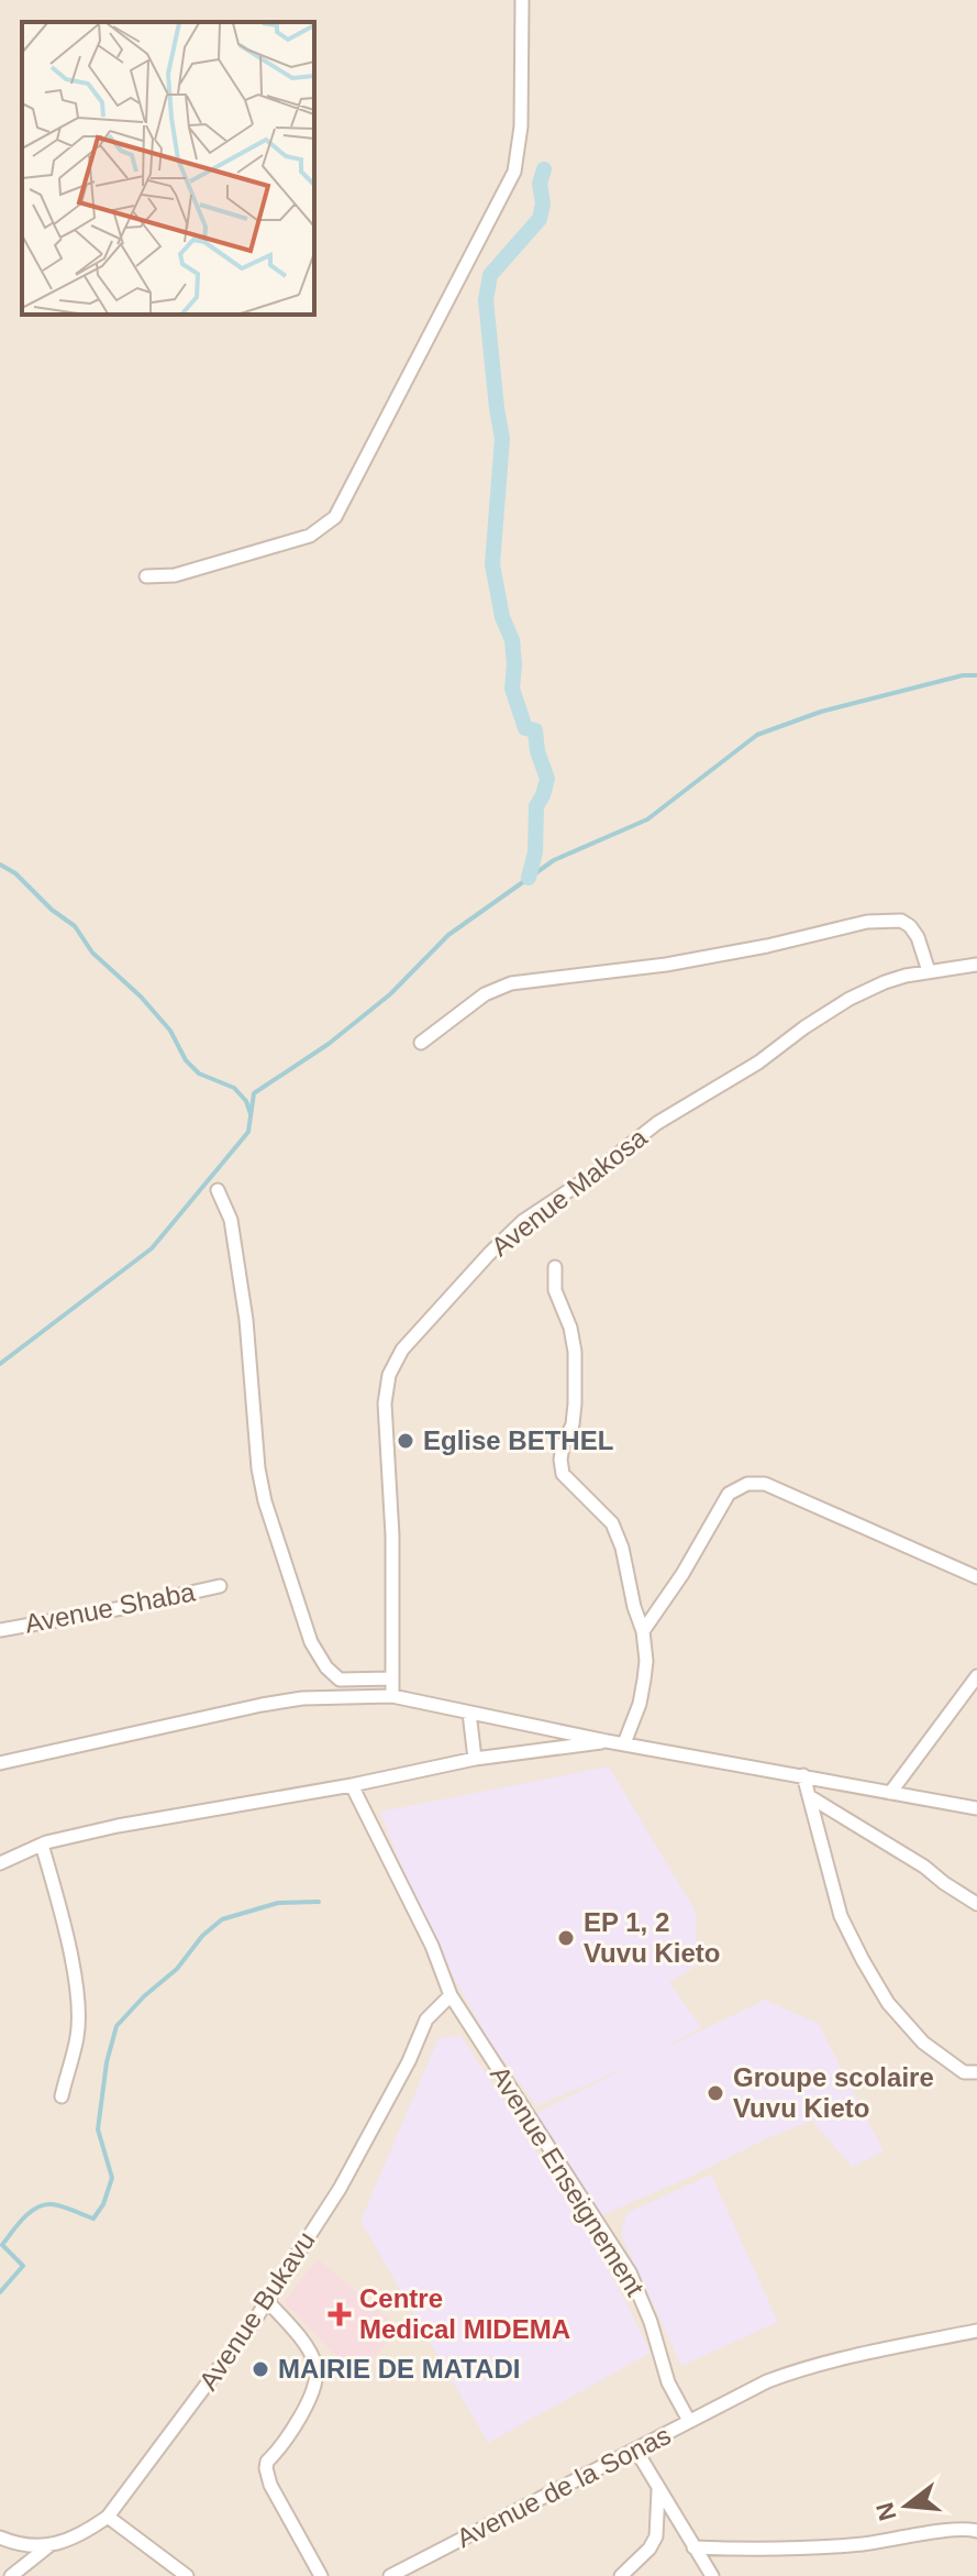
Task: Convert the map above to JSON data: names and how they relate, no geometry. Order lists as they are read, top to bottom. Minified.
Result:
{"streets":{"street":["Avenue Makosa","Avenue Shaba","Avenue Enseignement","Avenue Bukavu","Avenue de la Sonas"]},"crossings":[["Avenue Enseignement","Avenue Bukavu"],["Avenue Enseignement","Avenue de la Sonas"]],"places":{"other":["Eglise BETHEL","EP 1, 2 Vuvu Kieto","Groupe scolaire Vuvu Kieto","MAIRIE DE MATADI"],"health":["Centre Medical MIDEMA"]},"north":"left"}
